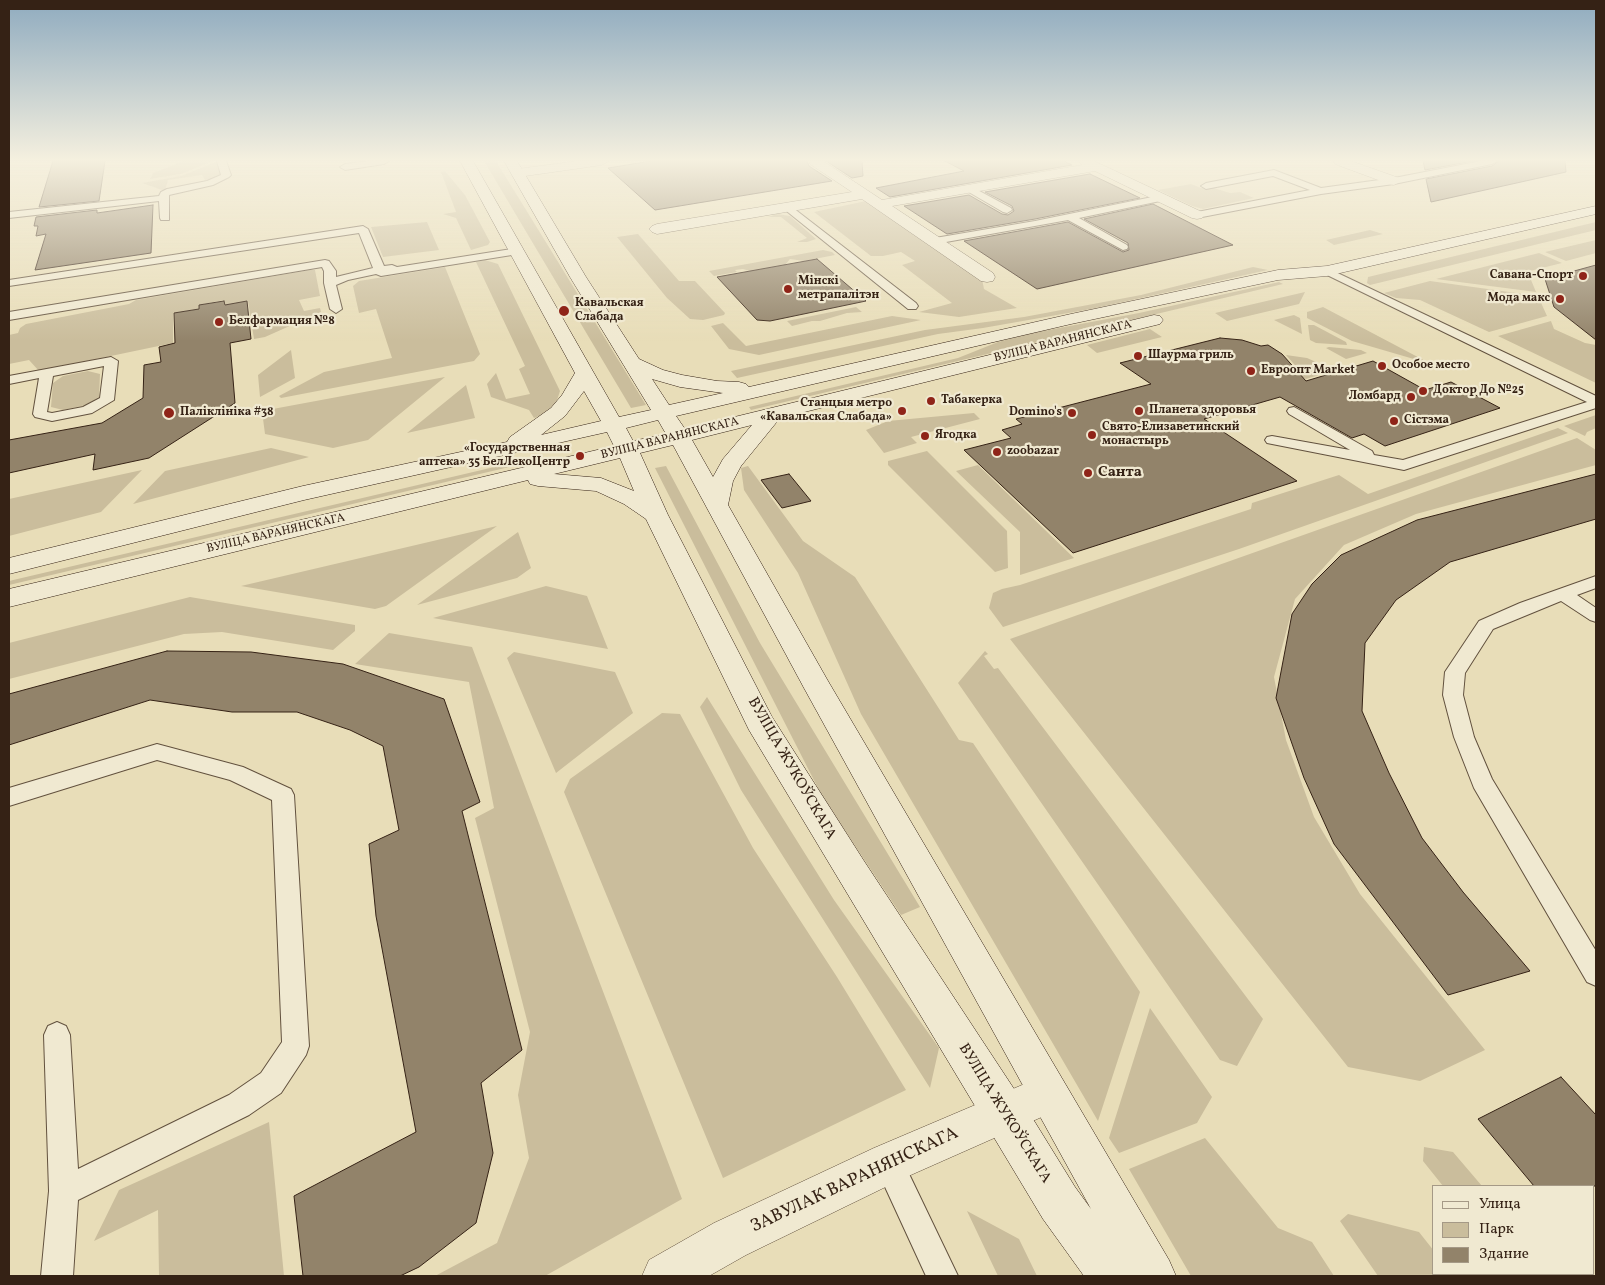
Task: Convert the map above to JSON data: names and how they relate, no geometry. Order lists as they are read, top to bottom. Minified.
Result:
{"streets":{"main road":["ВУЛІЦА ВАРАНЯНСКАГА","ВУЛІЦА ЖУКОЎСКАГА","ЗАВУЛАК ВАРАНЯНСКАГА"]},"crossings":[["ВУЛІЦА ВАРАНЯНСКАГА","ВУЛІЦА ЖУКОЎСКАГА"],["ВУЛІЦА ЖУКОЎСКАГА","ЗАВУЛАК ВАРАНЯНСКАГА"]],"places":["Савана-Спорт","Мінскі метрапалітэн","Мода макс","Кавальская Слабада","Белфармация №8","Шаурма гриль","Особое место","Евроопт Market","Доктор До №25","Ломбард","Табакерка","Станцыя метро «Кавальская Слабада»","Планета здоровья","Паліклініка #38","Domino's","Сістэма","Свято-Елизаветинский монастырь","Ягодка","zoobazar","«Государственная аптека» 35 БелЛекоЦентр","Санта"],"legend":["Улица","Парк","Здание"]}
